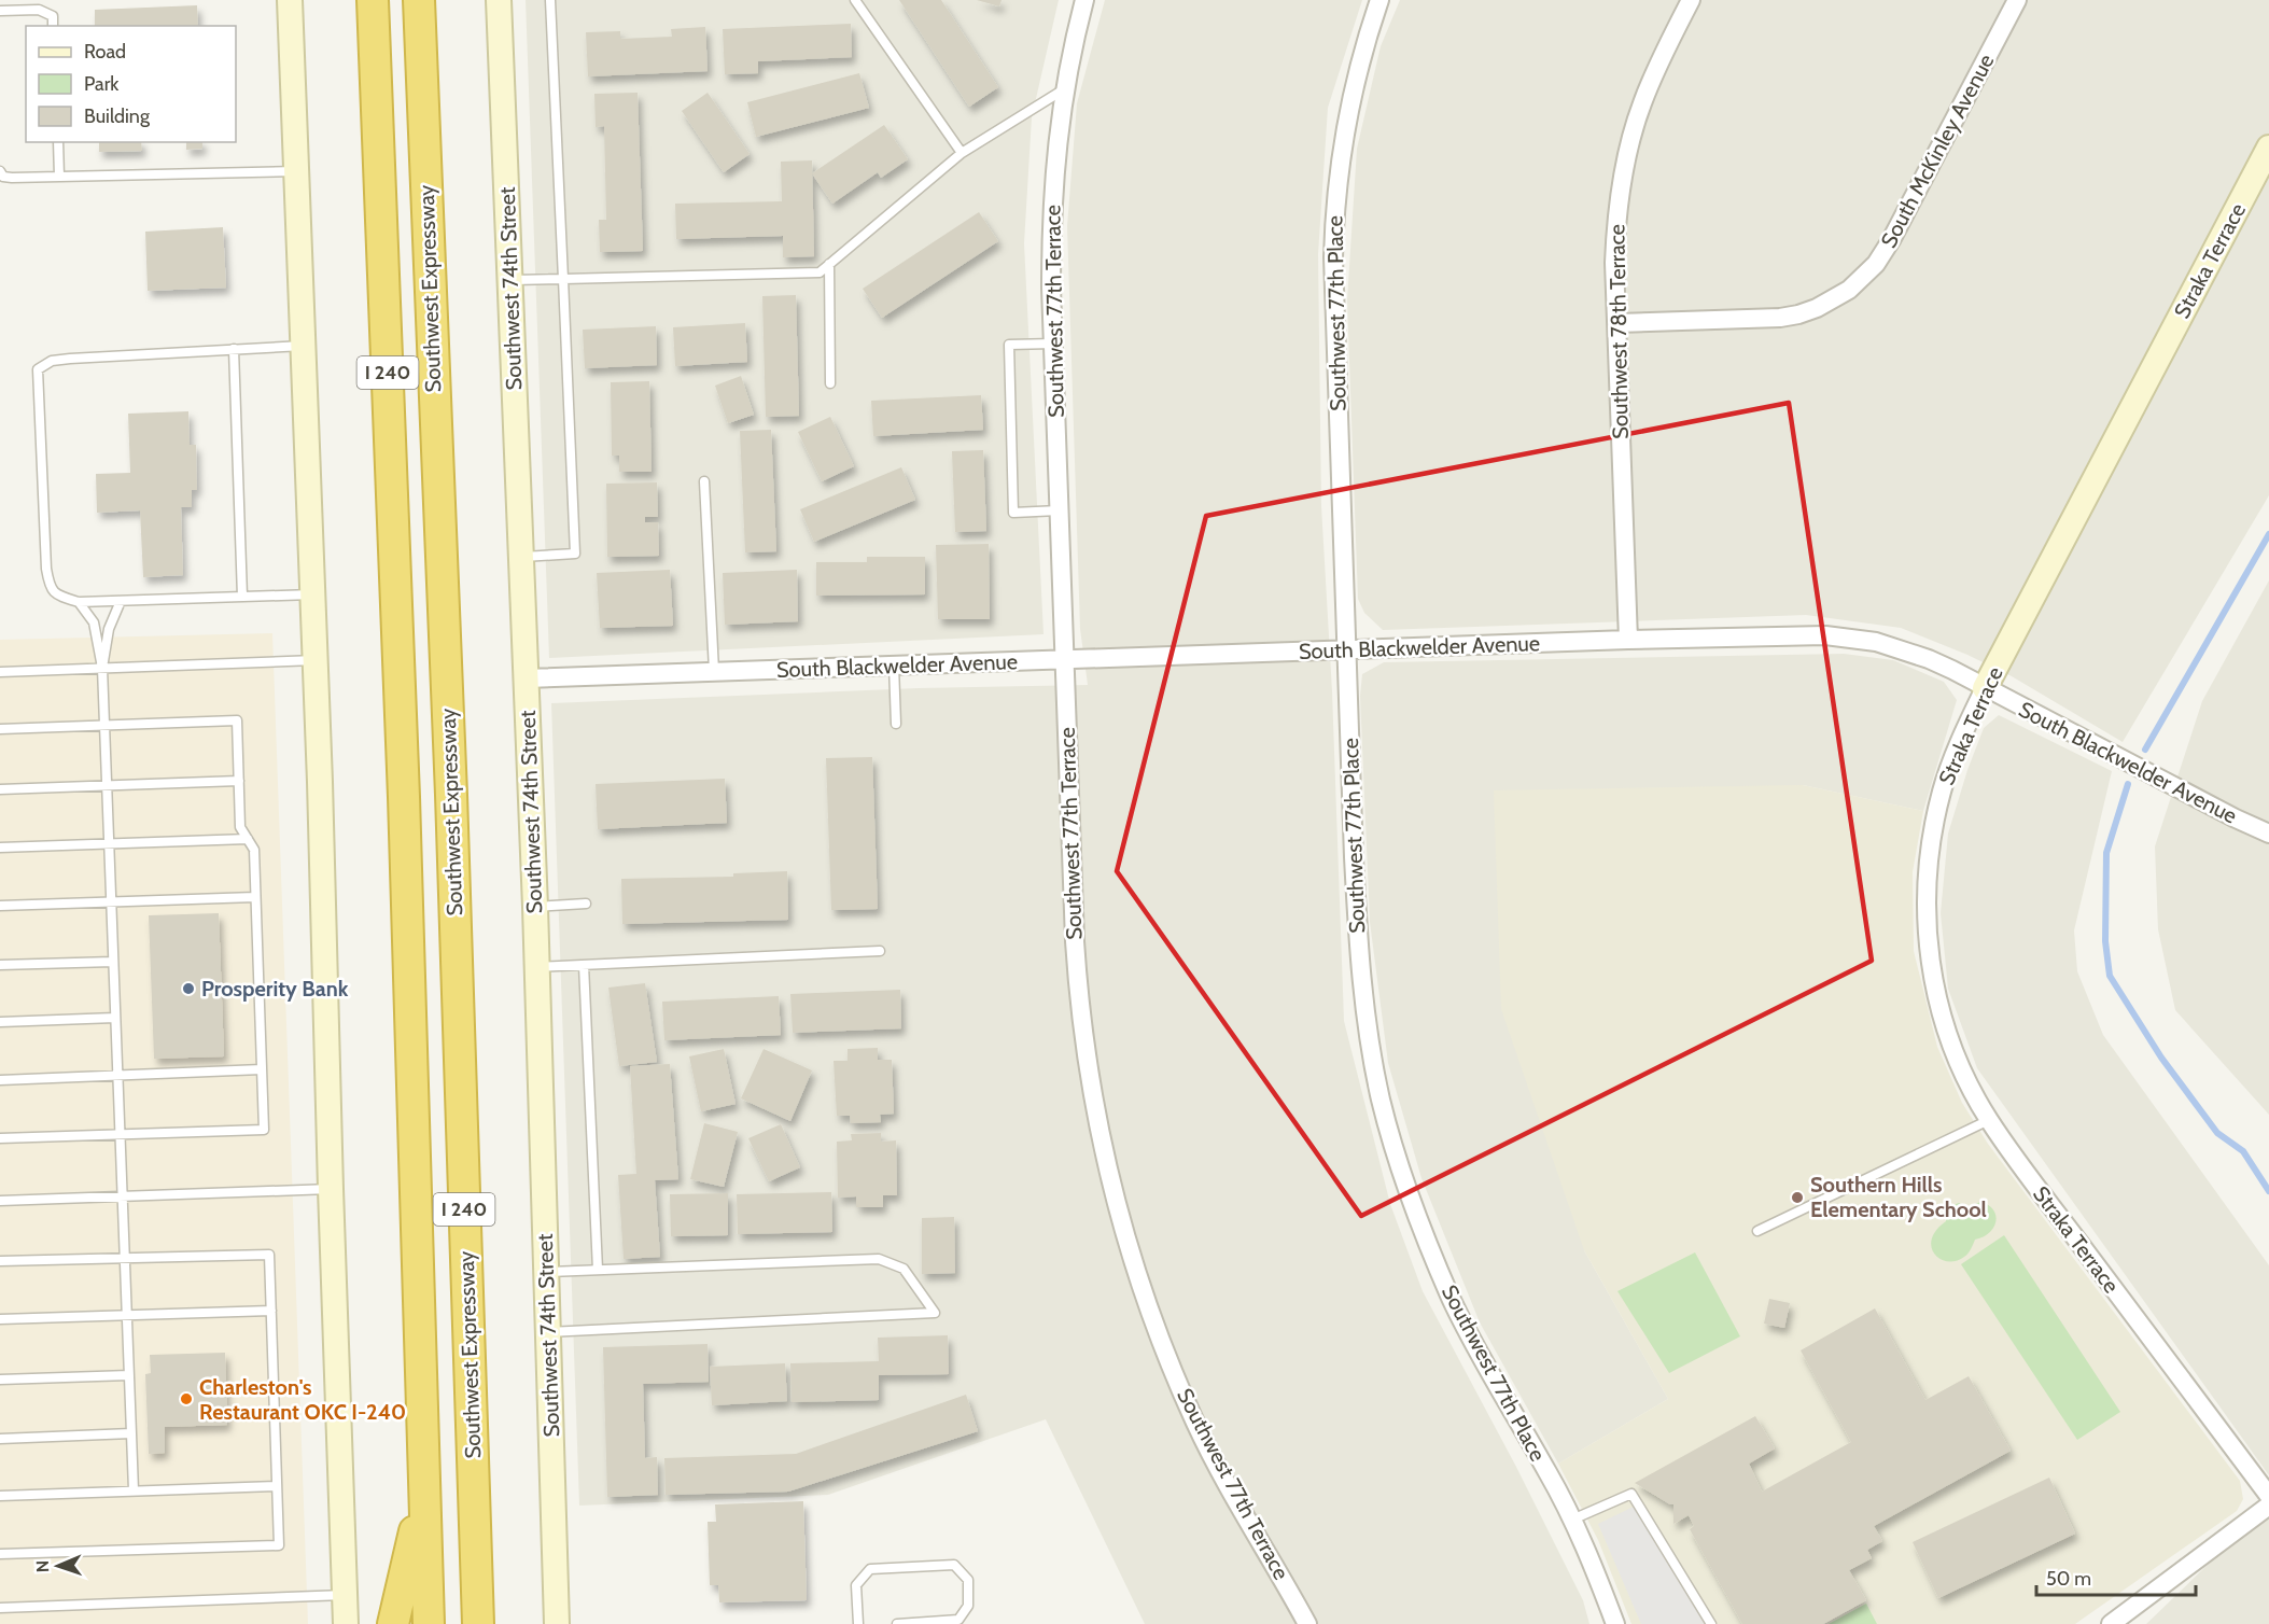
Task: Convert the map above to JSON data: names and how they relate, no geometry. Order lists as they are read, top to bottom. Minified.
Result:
{"streets":{"highway":["Southwest Expressway","I 240"],"main road":["Straka Terrace","Southwest 74th Street"],"street":["South McKinley Avenue","Southwest 77th Terrace","Southwest 77th Place","Southwest 78th Terrace","South Blackwelder Avenue"]},"crossings":[["South McKinley Avenue","Southwest 78th Terrace"],["Straka Terrace","South Blackwelder Avenue"],["Southwest 74th Street","South Blackwelder Avenue"],["Southwest 77th Terrace","South Blackwelder Avenue"],["Southwest 77th Place","South Blackwelder Avenue"],["Southwest 78th Terrace","South Blackwelder Avenue"]],"places":["Prosperity Bank","Southern Hills Elementary School","Charleston's Restaurant OKC I-240"],"legend":["Road","Park","Building"],"scale_bar":"50 m","north":"left"}
